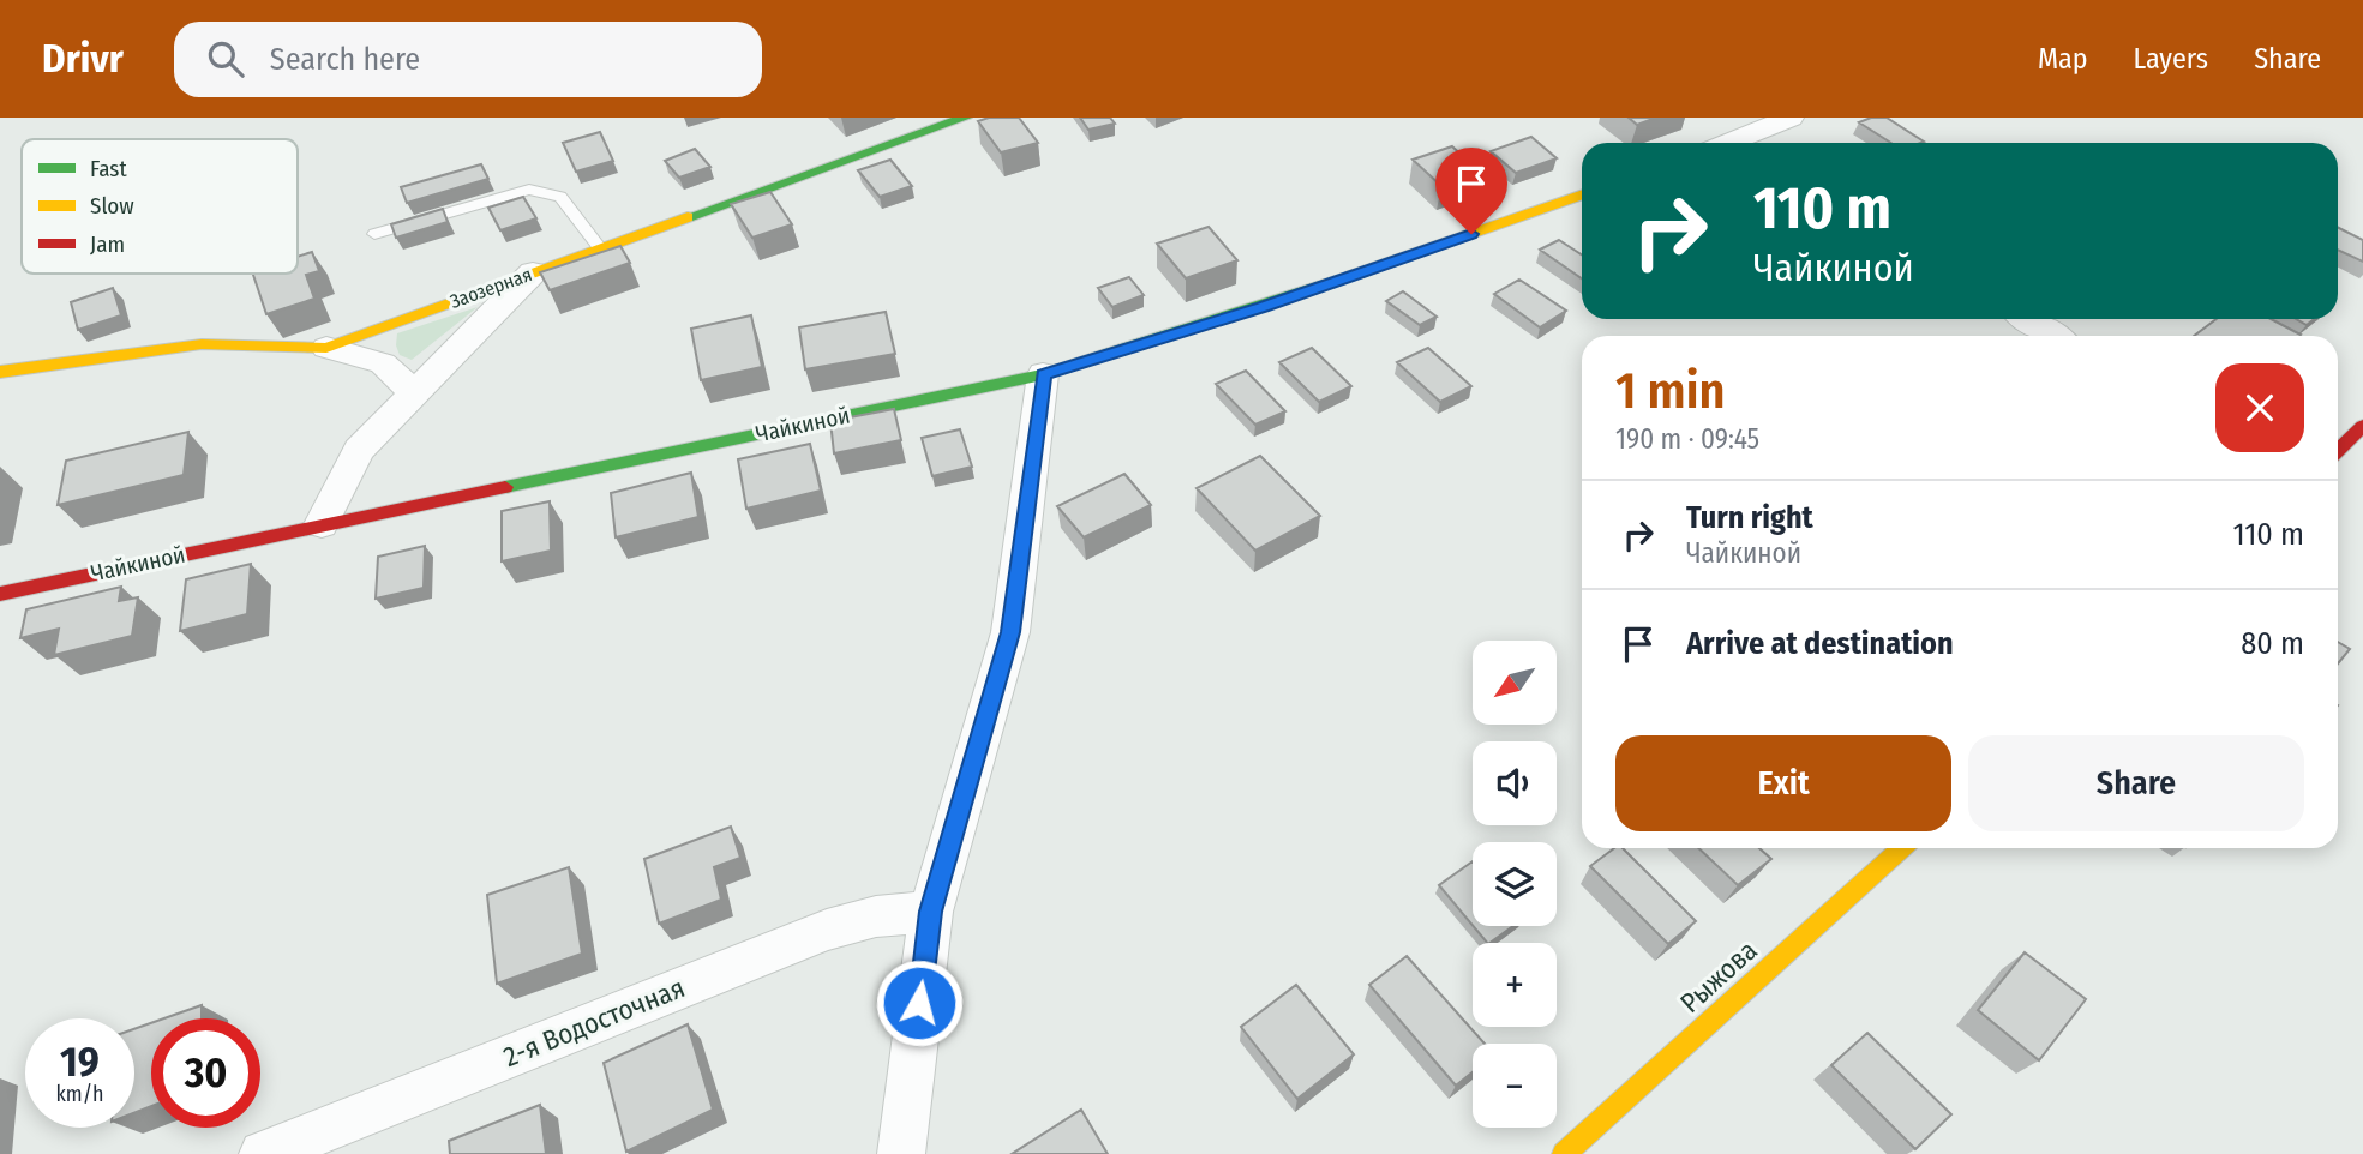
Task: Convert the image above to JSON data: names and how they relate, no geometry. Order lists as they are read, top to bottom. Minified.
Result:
{"streets":{"street":["Заозерная","Чайкиной","Рыжова","2-я Водосточная"]},"legend":["Fast","Slow","Jam"],"north":"bottom left","page":{"header":"Drivr","search":"Search here","nav":["Map","Layers","Share"],"turn":["110 m","Чайкиной"],"heading":["1 min","190 m · 09:45"],"list":[{"name":"Turn right","note":"Чайкиной","value":"110 m"},{"name":"Arrive at destination","value":"80 m"}],"map_buttons":["+","−"],"buttons":["Exit","Share"],"speed":"19 km/h","limit":"30"}}
